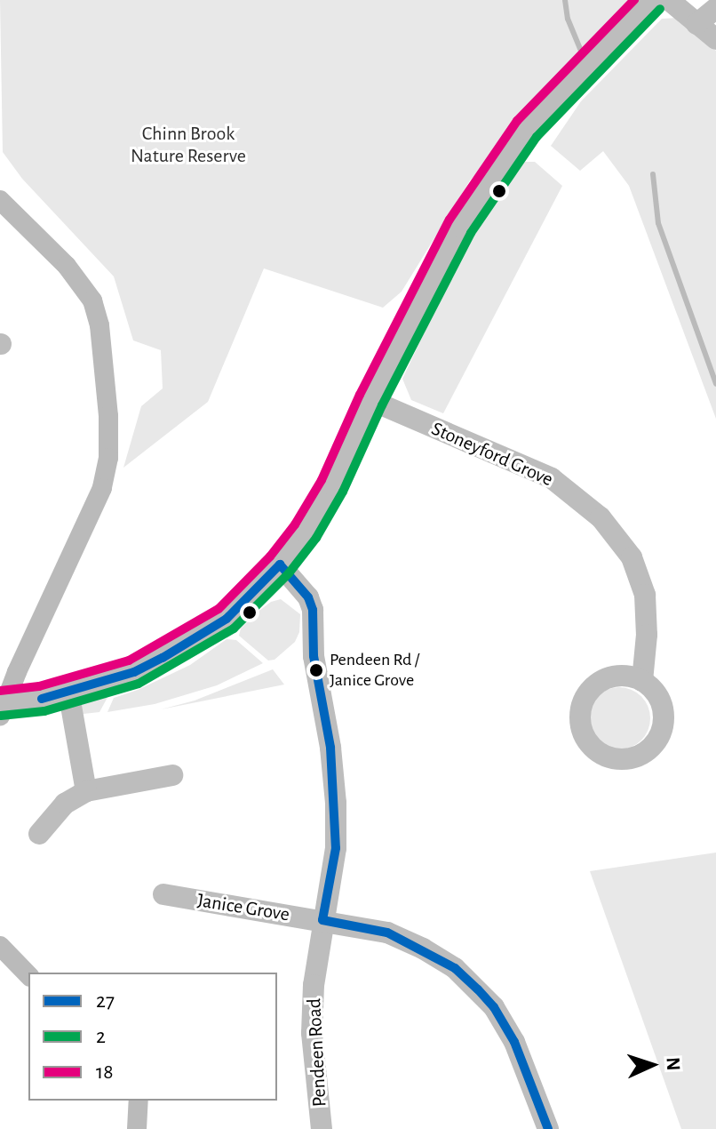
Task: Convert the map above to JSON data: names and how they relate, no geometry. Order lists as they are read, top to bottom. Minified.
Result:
{"streets":{"street":["Stoneyford Grove","Janice Grove","Pendeen Road"]},"crossings":[["Janice Grove","Pendeen Road"]],"parks":["Chinn Brook Nature Reserve"],"places":["Pendeen Rd / Janice Grove"],"lines":["transit line 18","transit line 2","transit line 27"],"legend":["27","2","18"],"north":"right"}
